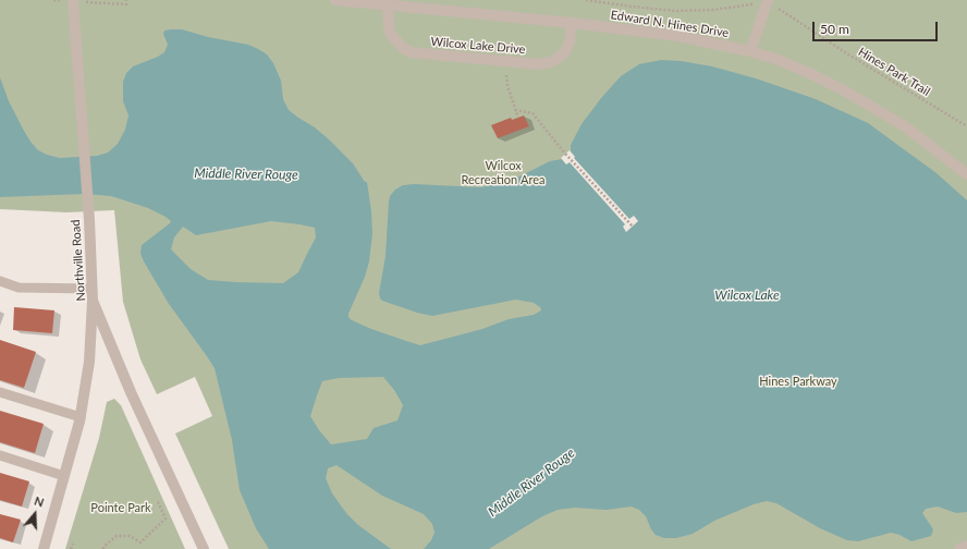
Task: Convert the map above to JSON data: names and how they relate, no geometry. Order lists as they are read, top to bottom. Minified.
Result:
{"streets":{"street":["Edward N. Hines Drive","Wilcox Lake Drive","Northville Road"],"path":["Hines Park Trail"]},"crossings":[["Edward N. Hines Drive","Wilcox Lake Drive"]],"water":["Middle River Rouge","Wilcox Lake"],"parks":["Wilcox Recreation Area","Hines Parkway","Pointe Park"],"scale_bar":"50 m","north":"top"}
